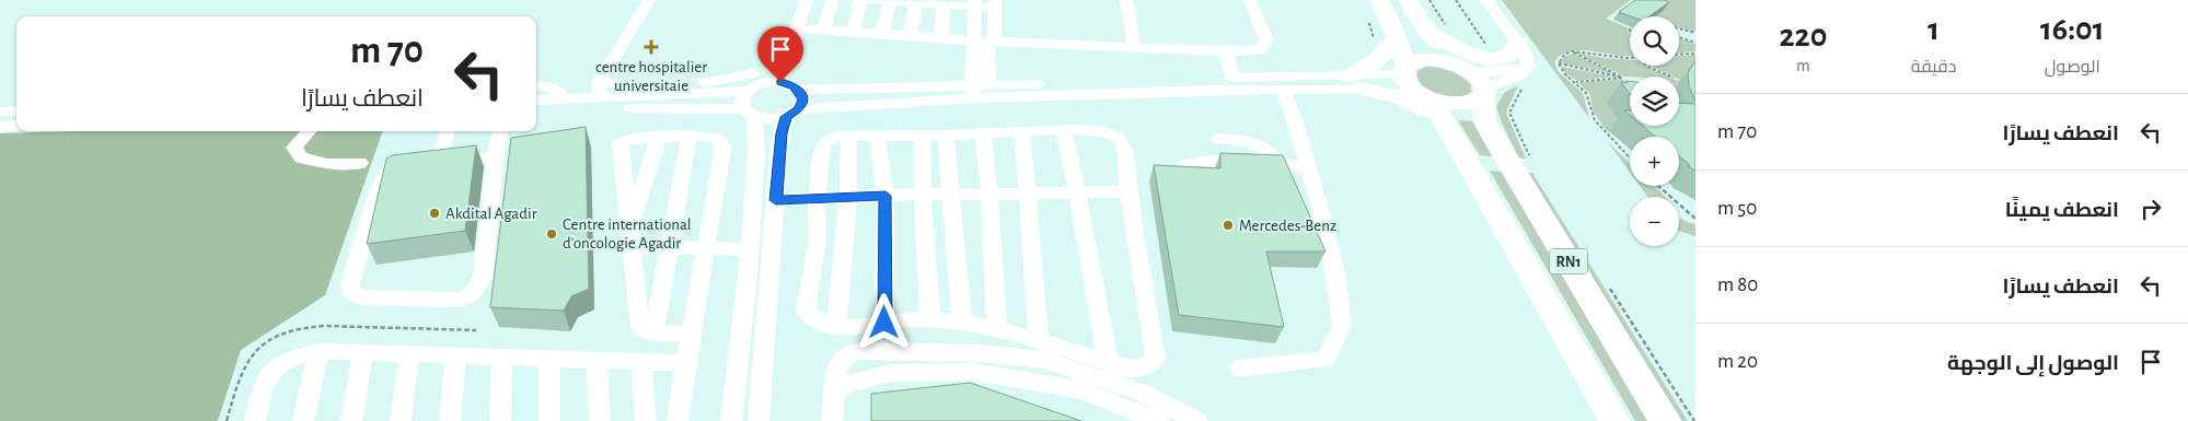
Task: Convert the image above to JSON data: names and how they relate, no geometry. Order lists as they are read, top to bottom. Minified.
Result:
{"streets":{"highway":["RN1"]},"places":{"health":["centre hospitalier universitaie"],"other":["Akdital Agadir","Mercedes-Benz","Centre international d'oncologie Agadir"]},"page":{"eta":["16:01","الوصول","1","دقيقة","220","m"],"map_buttons":["+","−"],"turn":["70 m","انعطف يسارًا"],"list":[{"name":"انعطف يسارًا","value":"70 m"},{"name":"انعطف يمينًا","value":"50 m"},{"name":"انعطف يسارًا","value":"80 m"},{"name":"الوصول إلى الوجهة","value":"20 m"}]}}
